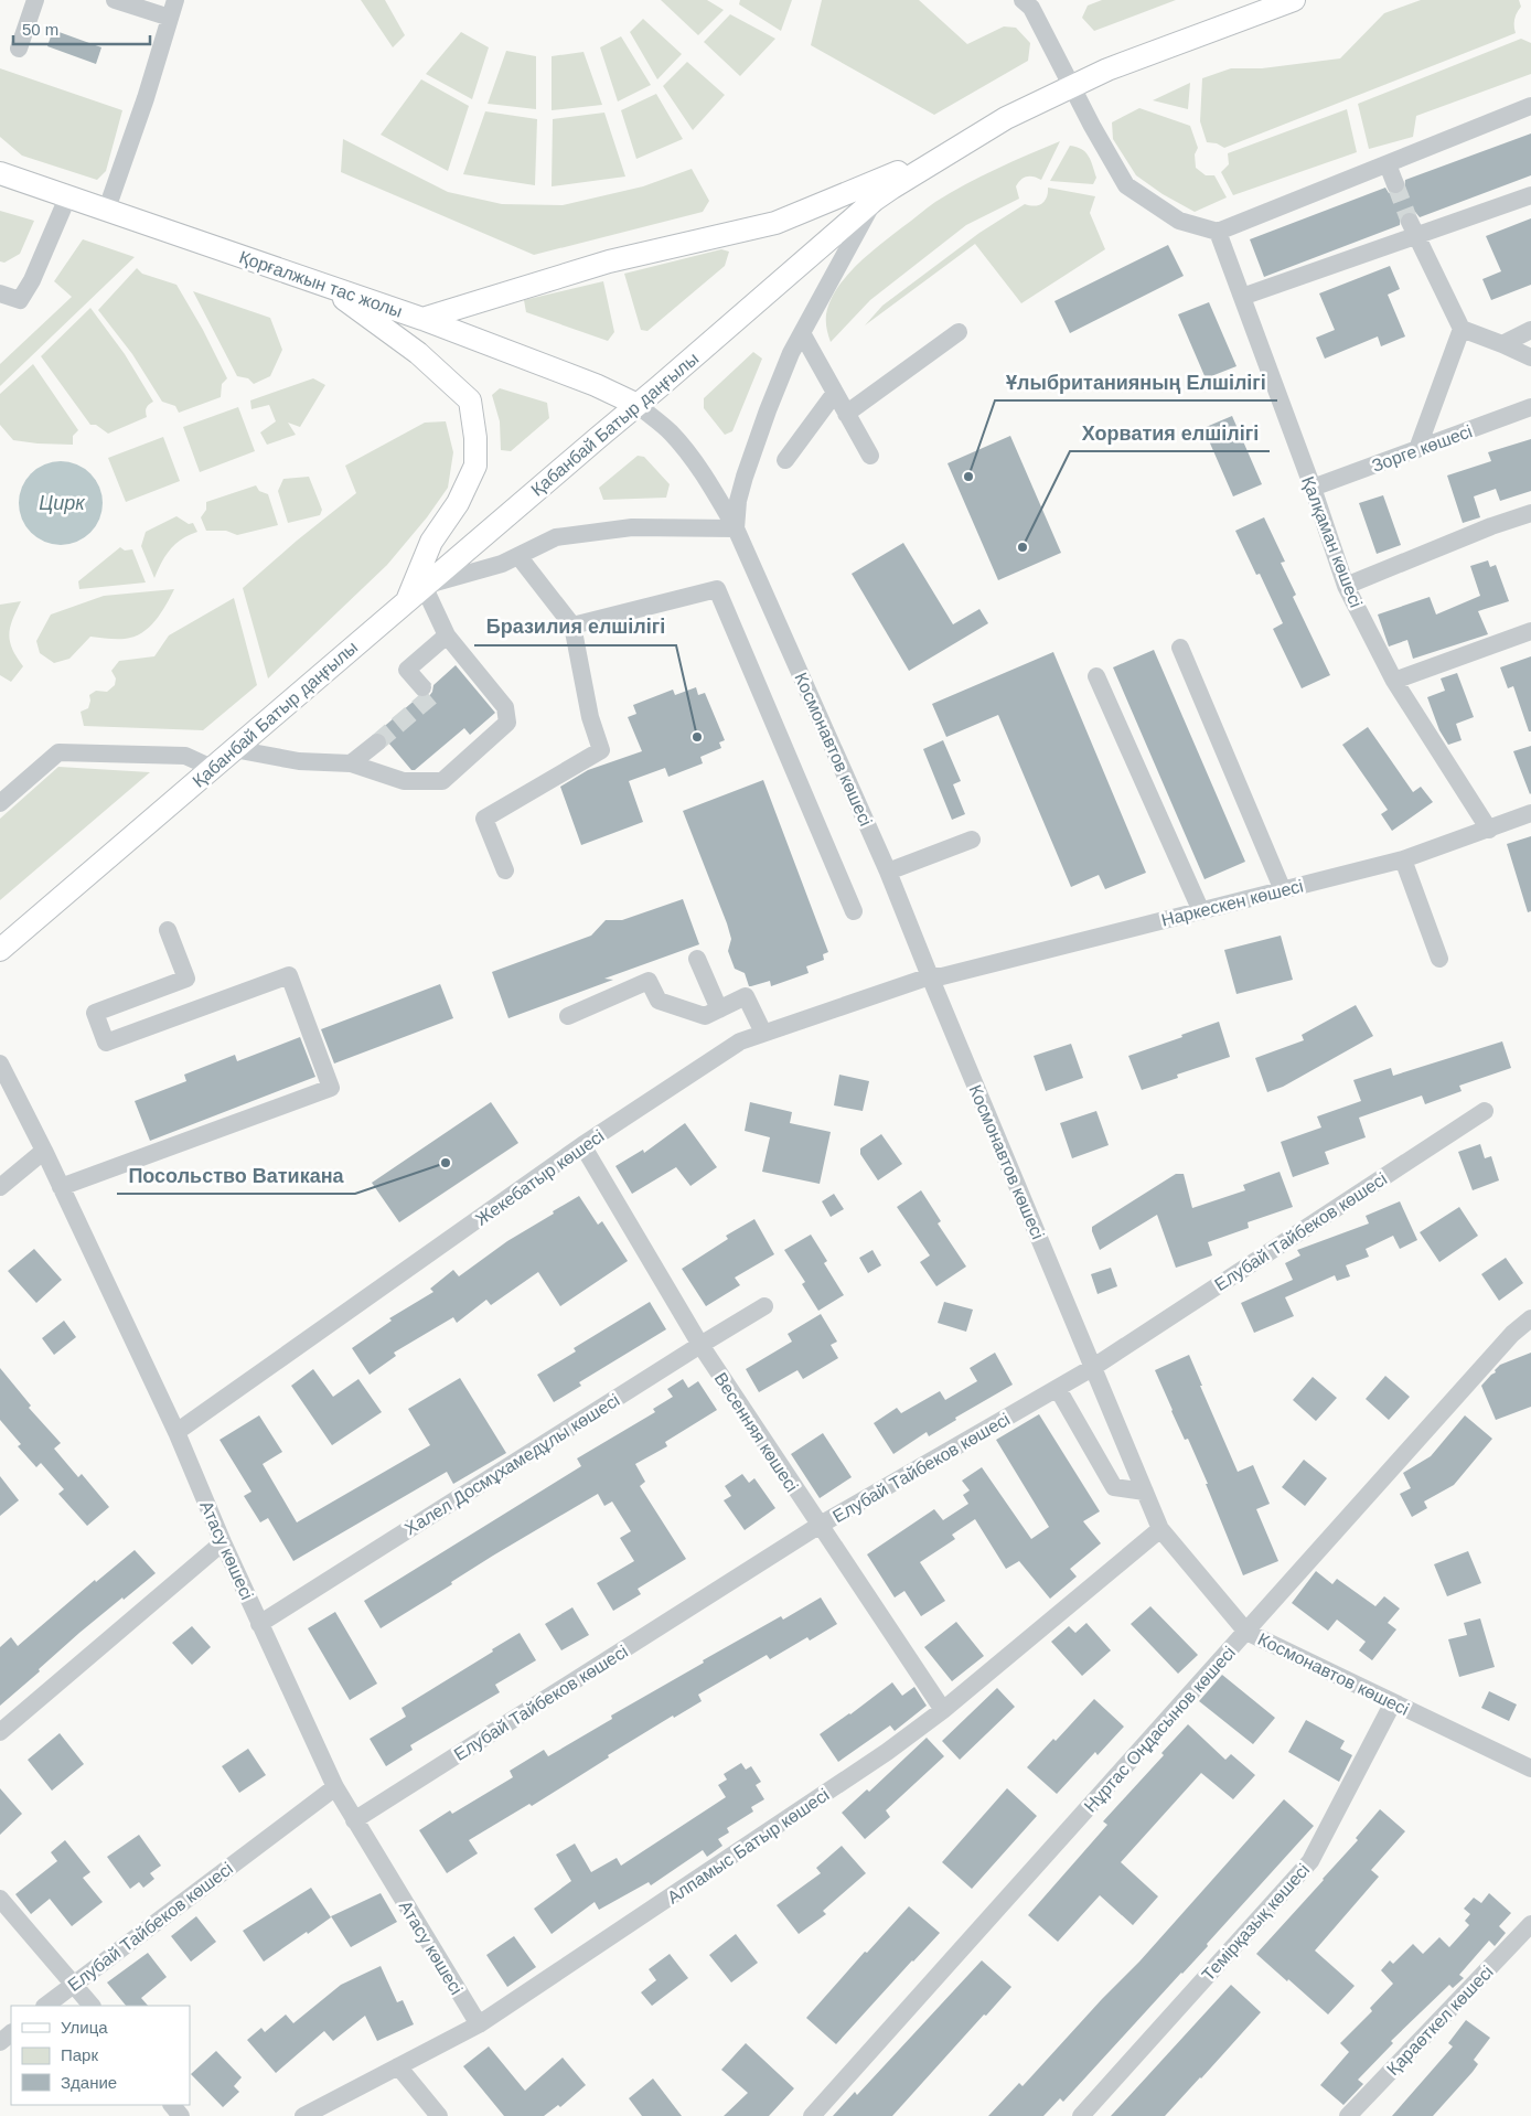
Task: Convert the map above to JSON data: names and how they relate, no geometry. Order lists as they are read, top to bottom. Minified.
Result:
{"streets":{"main road":["Қорғалжын тас жолы","Қабанбай Батыр даңғылы"],"street":["Зорге көшесі","Қалқаман көшесі","Космонавтов көшесі","Наркескен көшесі","Жекебатыр көшесі","Елубай Тайбеков көшесі","Весенняя көшесі","Халел Досмұхамедұлы көшесі","Атасу көшесі","Нұртас Оңдасынов көшесі","Алпамыс Батыр көшесі","Темірқазық көшесі","Қараөткел көшесі"]},"crossings":[["Қорғалжын тас жолы","Қабанбай Батыр даңғылы"],["Қорғалжын тас жолы","Космонавтов көшесі"],["Қабанбай Батыр даңғылы","Космонавтов көшесі"],["Зорге көшесі","Қалқаман көшесі"],["Қалқаман көшесі","Наркескен көшесі"],["Космонавтов көшесі","Наркескен көшесі"],["Космонавтов көшесі","Жекебатыр көшесі"],["Космонавтов көшесі","Елубай Тайбеков көшесі"],["Космонавтов көшесі","Нұртас Оңдасынов көшесі"],["Космонавтов көшесі","Алпамыс Батыр көшесі"],["Космонавтов көшесі","Темірқазық көшесі"],["Наркескен көшесі","Жекебатыр көшесі"],["Жекебатыр көшесі","Весенняя көшесі"],["Жекебатыр көшесі","Атасу көшесі"],["Елубай Тайбеков көшесі","Весенняя көшесі"],["Елубай Тайбеков көшесі","Атасу көшесі"],["Весенняя көшесі","Халел Досмұхамедұлы көшесі"],["Весенняя көшесі","Алпамыс Батыр көшесі"],["Халел Досмұхамедұлы көшесі","Атасу көшесі"],["Атасу көшесі","Алпамыс Батыр көшесі"]],"water":["Цирк"],"places":["Ұлыбританияның Елшілігі","Хорватия елшілігі","Бразилия елшілігі","Посольство Ватикана"],"legend":["Улица","Парк","Здание"],"scale_bar":"50 m"}
